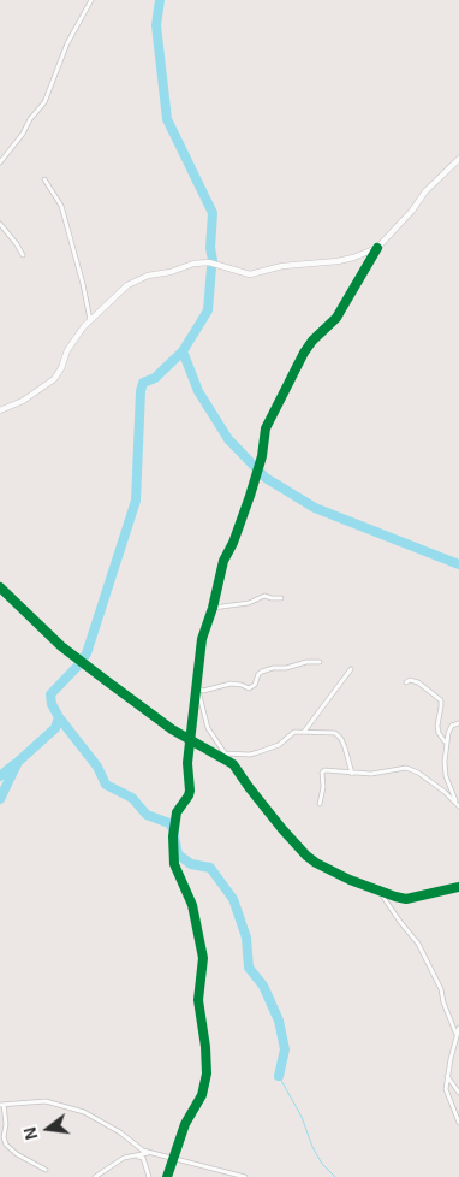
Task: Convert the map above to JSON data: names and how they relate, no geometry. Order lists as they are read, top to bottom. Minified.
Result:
{"north":"left"}
